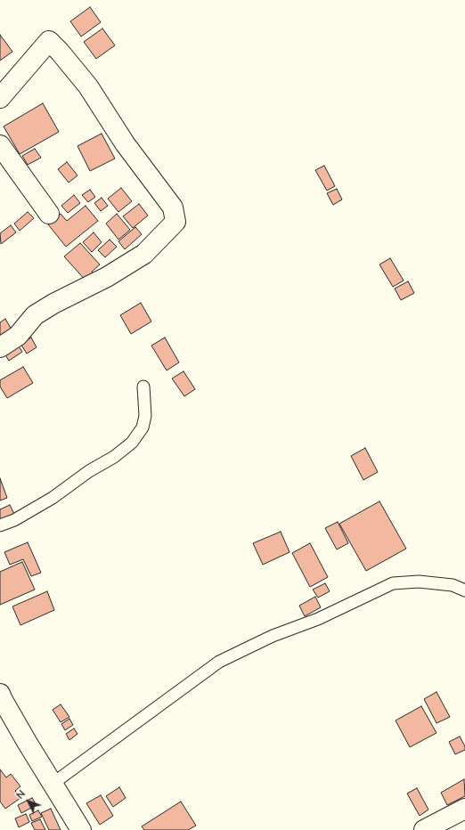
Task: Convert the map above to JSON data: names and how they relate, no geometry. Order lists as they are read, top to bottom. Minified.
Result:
{"north":"top left"}
